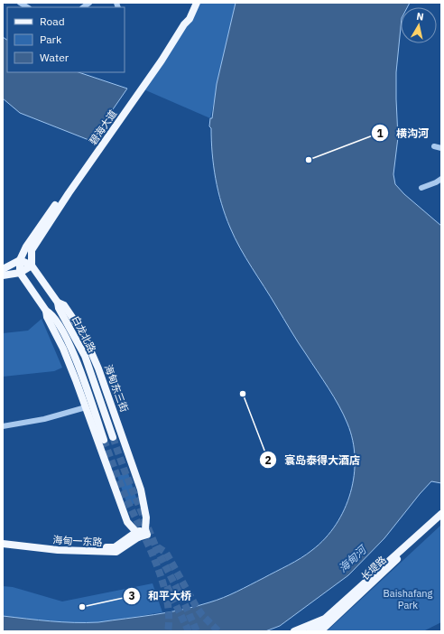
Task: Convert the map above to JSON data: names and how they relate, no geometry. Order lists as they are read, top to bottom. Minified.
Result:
{"streets":{"main road":["碧海大道","白龙北路","海甸东三街","海甸一东路","长堤路"]},"crossings":[["碧海大道","海甸东三街"],["白龙北路","海甸东三街"],["海甸东三街","海甸一东路"]],"water":["海甸河"],"parks":["Baishafang Park"],"places":["横沟河","寰岛泰得大酒店","和平大桥"],"legend":["Road","Park","Water"],"north":"top"}
